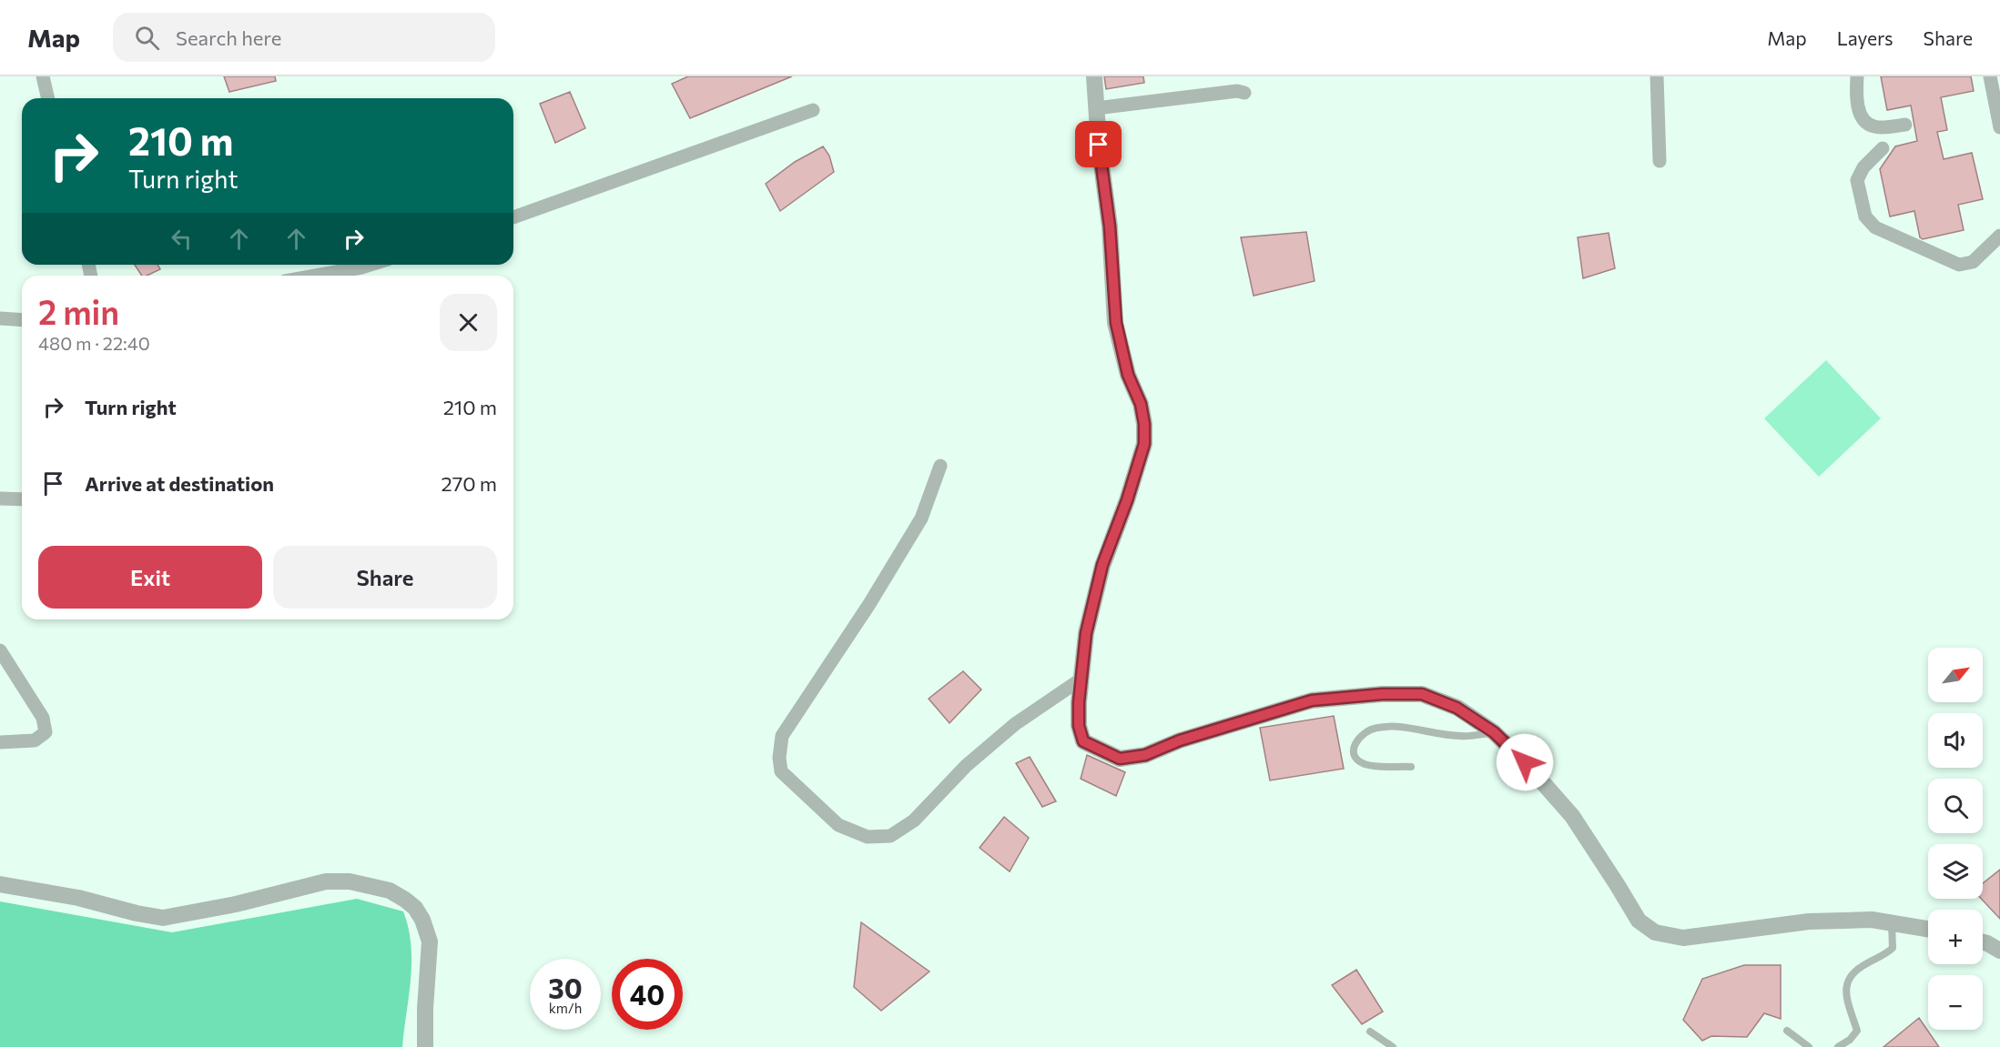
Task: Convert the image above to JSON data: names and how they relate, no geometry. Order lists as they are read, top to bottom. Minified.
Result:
{"north":"top right","page":{"header":"Map","search":"Search here","nav":["Map","Layers","Share"],"turn":["210 m","Turn right"],"heading":["2 min","480 m · 22:40"],"list":[{"name":"Turn right","value":"210 m"},{"name":"Arrive at destination","value":"270 m"}],"buttons":["Exit","Share"],"map_buttons":["+","−"],"speed":"30 km/h","limit":"40"}}
